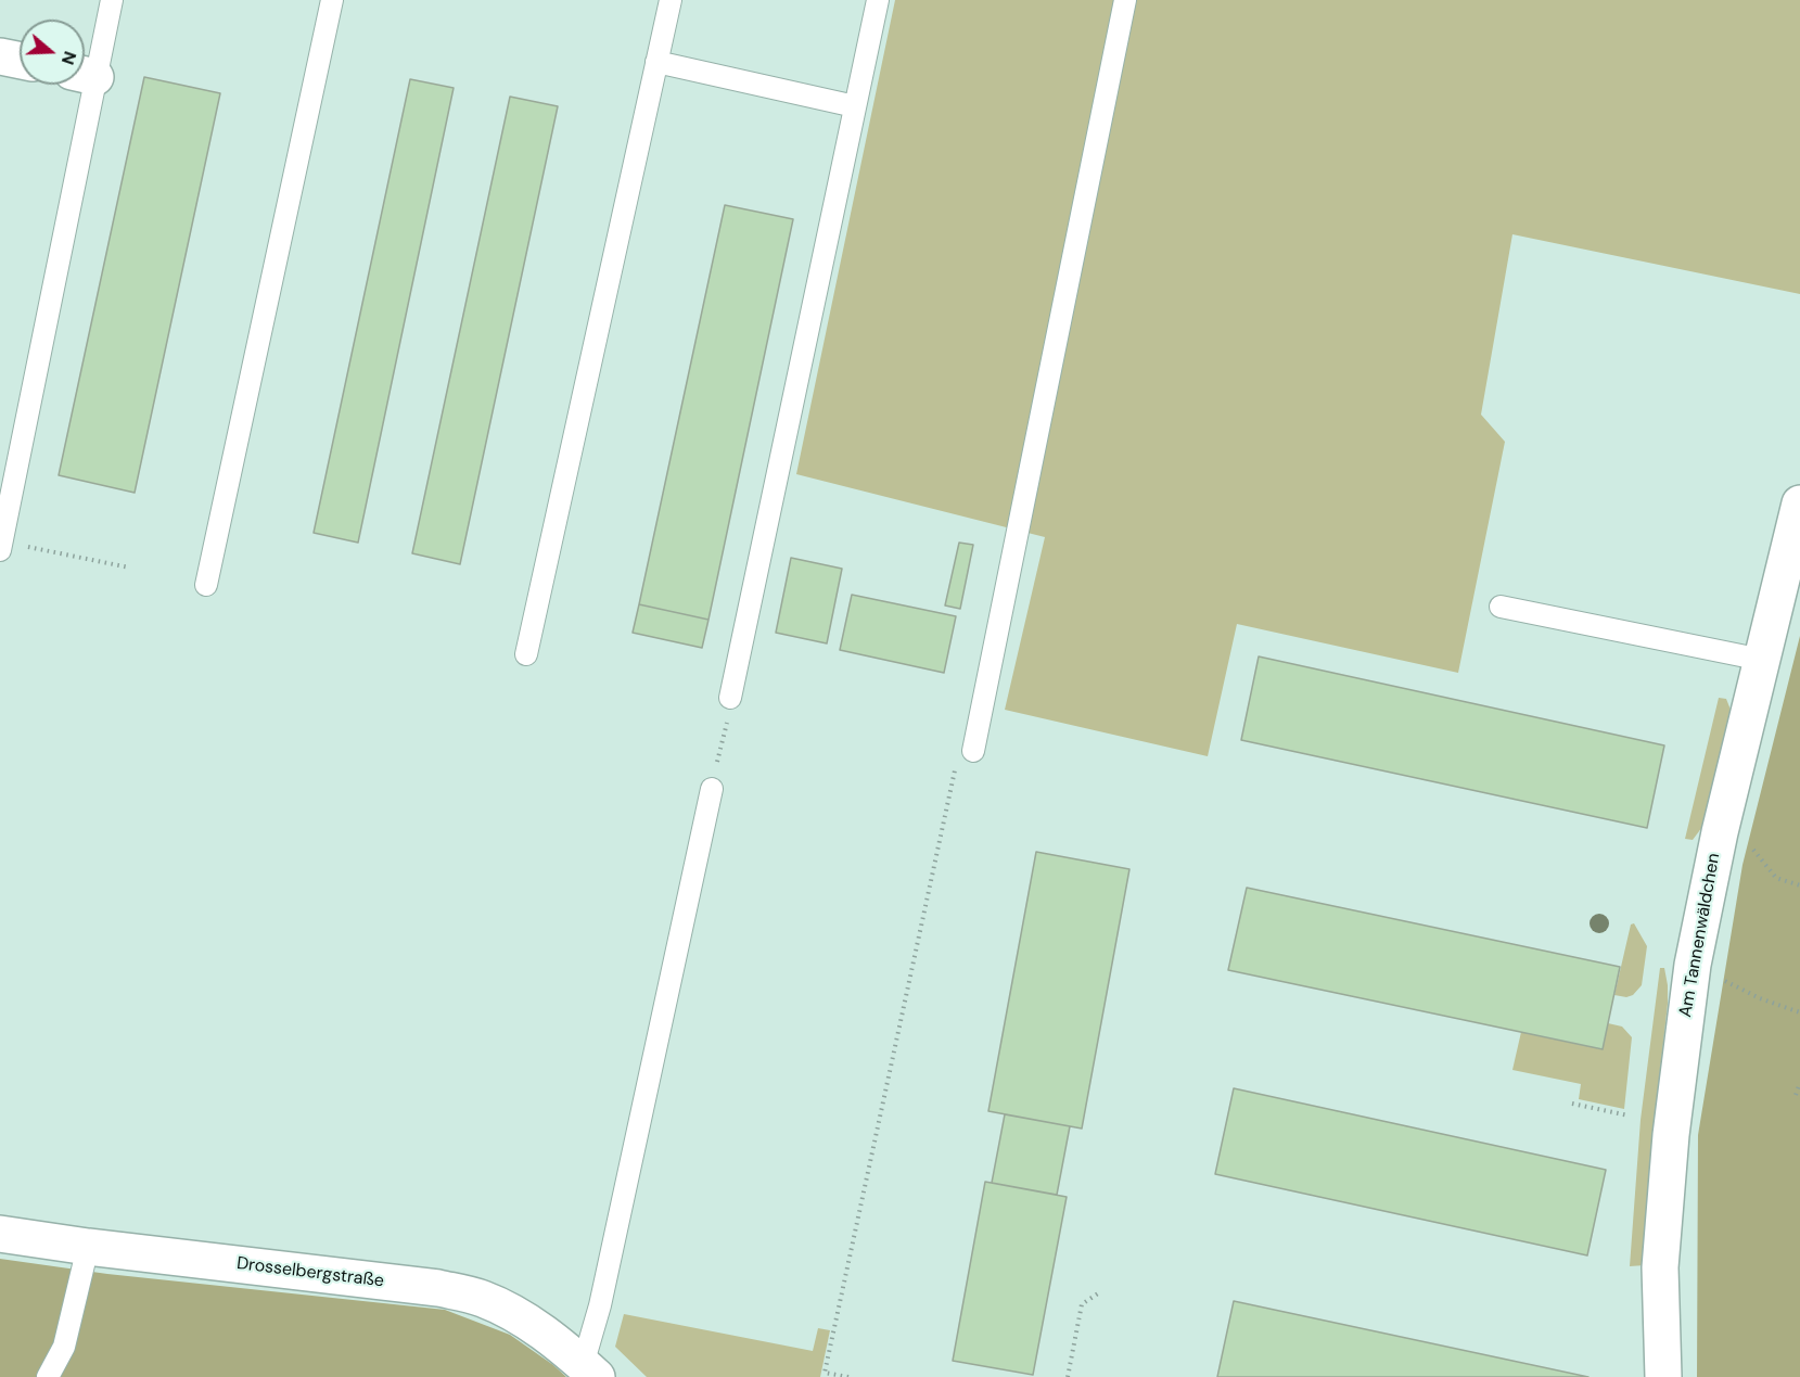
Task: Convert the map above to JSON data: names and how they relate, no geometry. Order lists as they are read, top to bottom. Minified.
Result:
{"streets":{"street":["Am Tannenwäldchen","Drosselbergstraße"]},"north":"right"}
